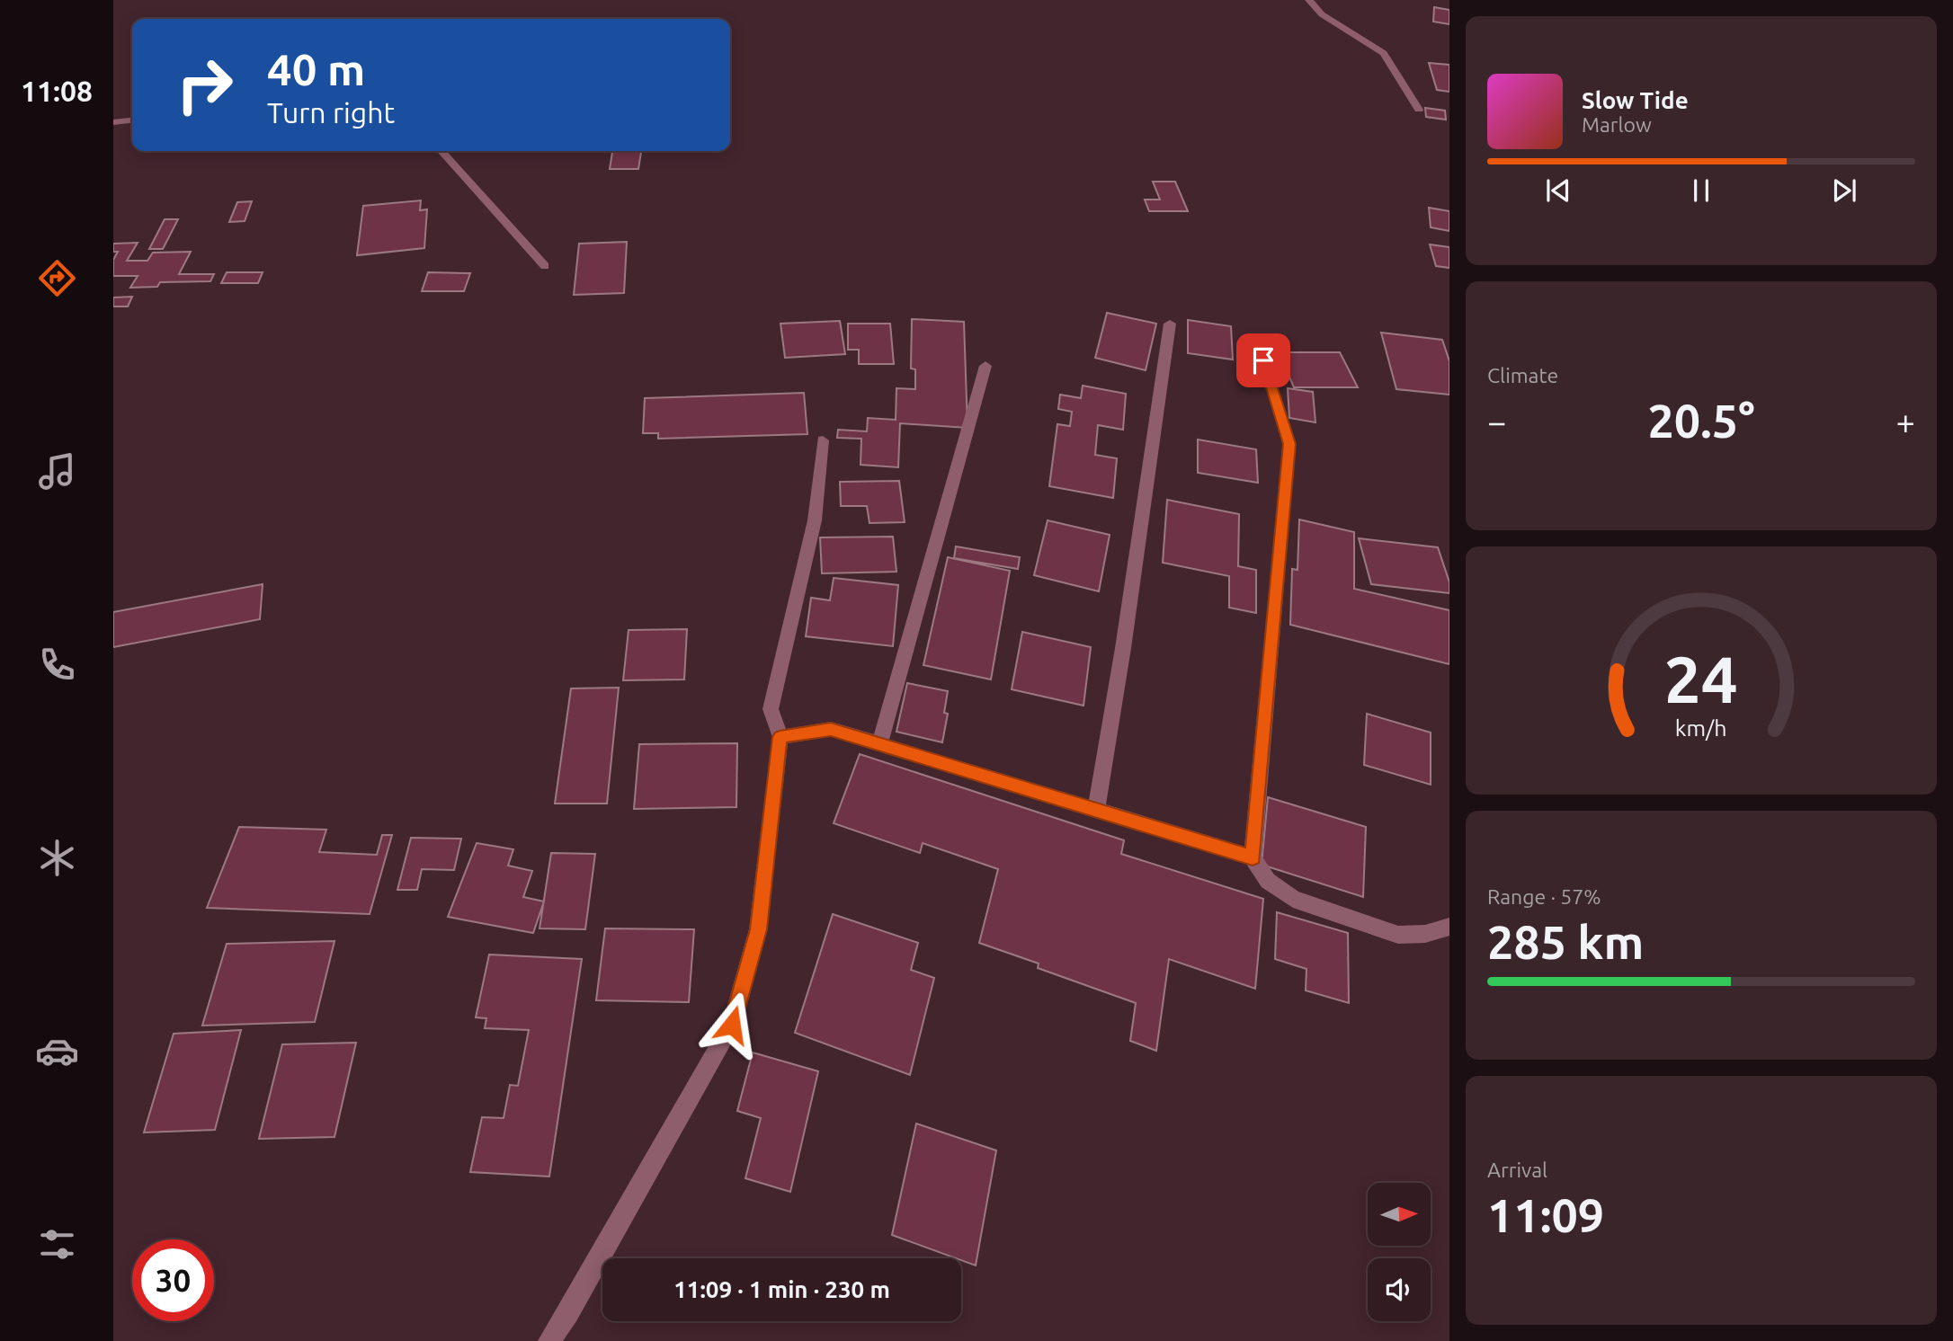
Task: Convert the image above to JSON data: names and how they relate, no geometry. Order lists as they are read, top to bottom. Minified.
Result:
{"north":"right","page":{"tabs":"11:08","turn":["40 m","Turn right"],"song":["Slow Tide","Marlow"],"tile":["Climate",["Range · 57%","285 km"],["Arrival","11:09"]],"heat":["−","20.5°","+"],"limit":"30","trip":"11:09 · 1 min · 230 m","gauge":["24","km/h"]}}
